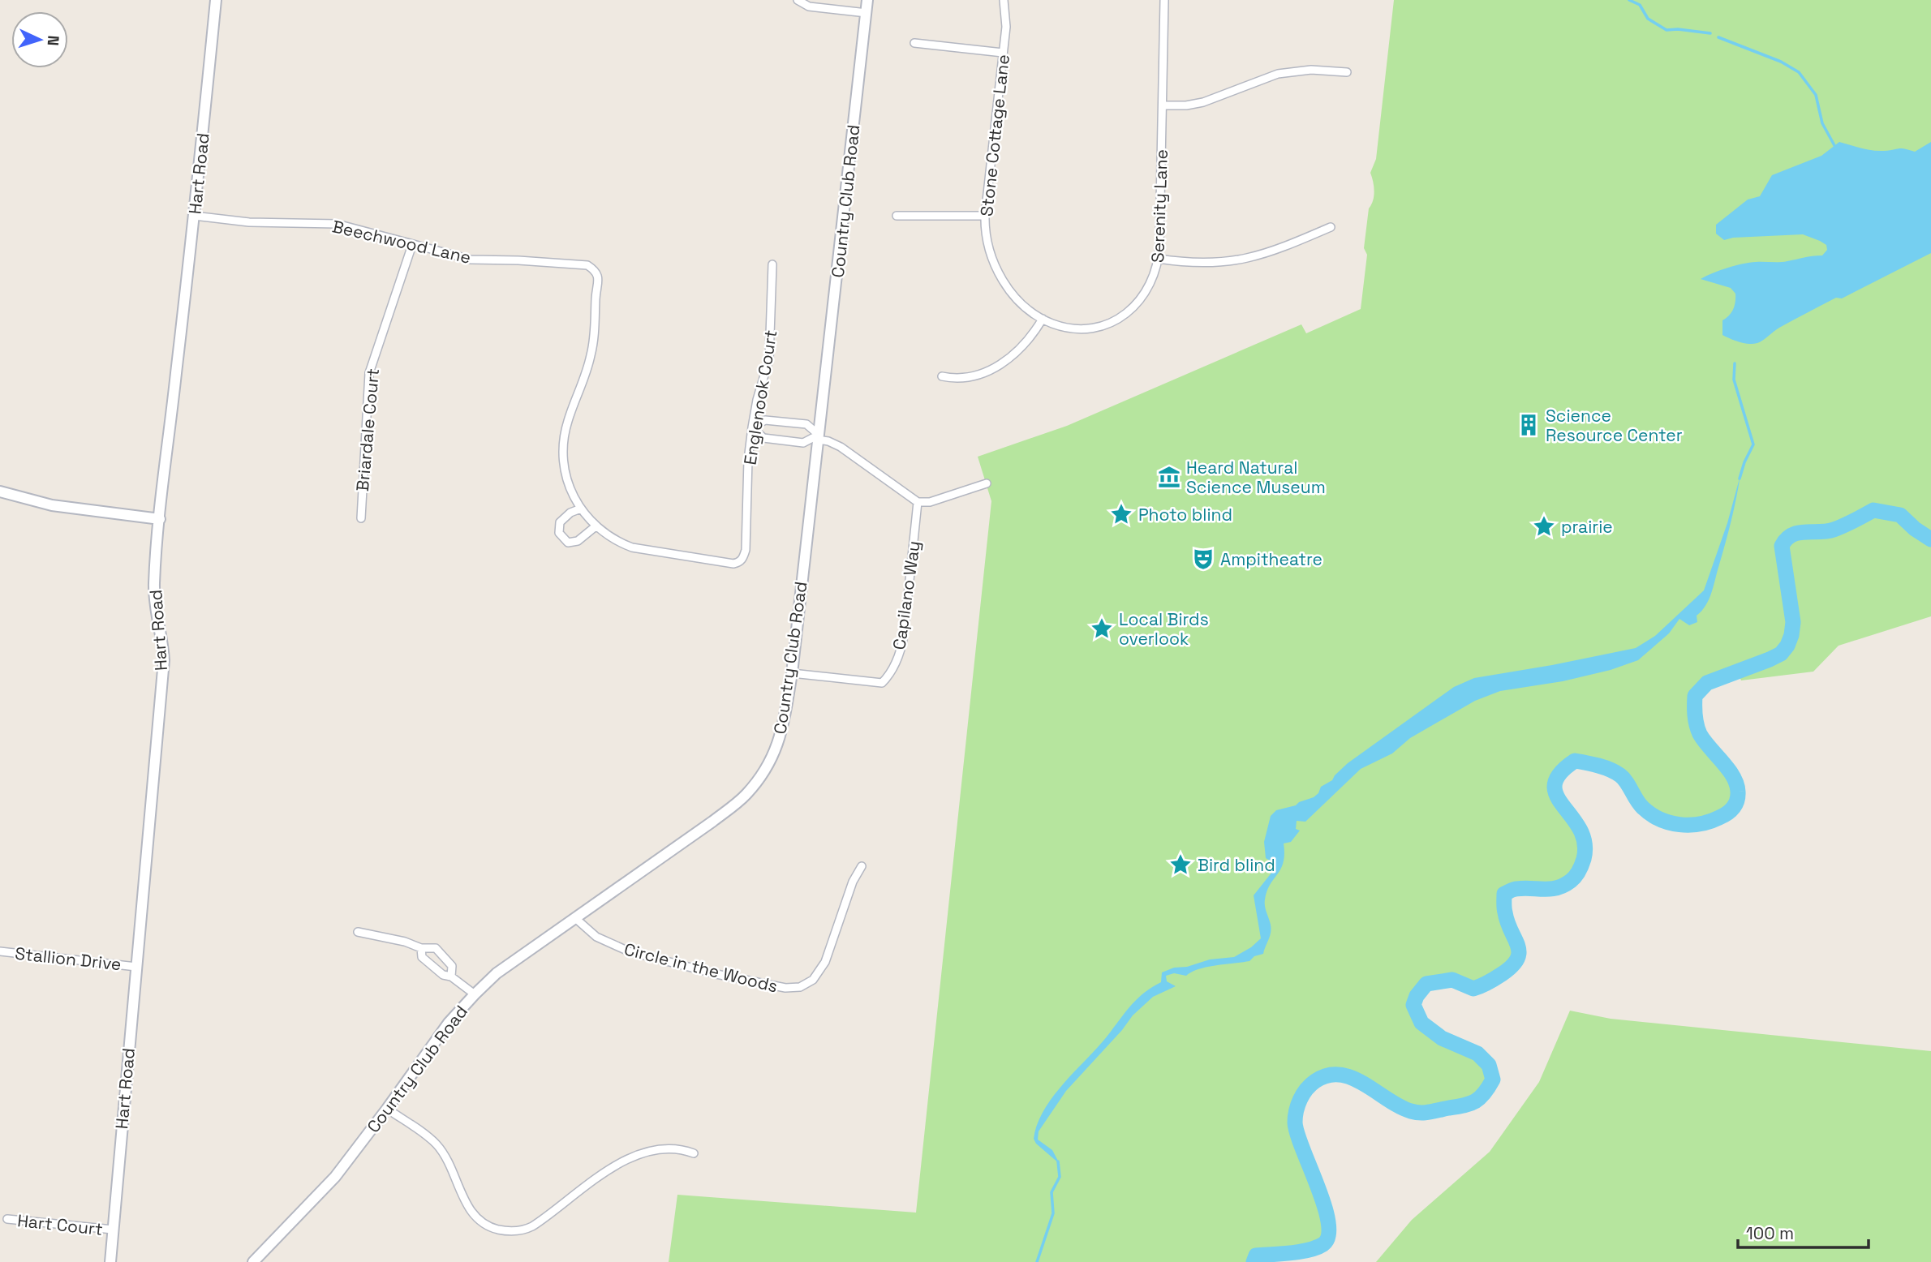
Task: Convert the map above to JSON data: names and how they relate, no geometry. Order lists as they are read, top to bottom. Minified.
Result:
{"streets":{"main road":["Hart Road","Country Club Road"],"street":["Stone Cottage Lane","Serenity Lane","Beechwood Lane","Englenook Court","Briardale Court","Capilano Way","Stallion Drive","Circle in the Woods","Hart Court"]},"crossings":[["Stone Cottage Lane","Serenity Lane"],["Hart Road","Beechwood Lane"],["Hart Road","Stallion Drive"],["Hart Road","Hart Court"],["Country Club Road","Capilano Way"],["Country Club Road","Circle in the Woods"],["Beechwood Lane","Englenook Court"],["Beechwood Lane","Briardale Court"]],"places":{"building":["Science Resource Center"],"museum":["Heard Natural Science Museum"],"place":["Photo blind","prairie","Local Birds overlook","Bird blind"],"theatre":["Ampitheatre"]},"scale_bar":"100 m","north":"right"}
